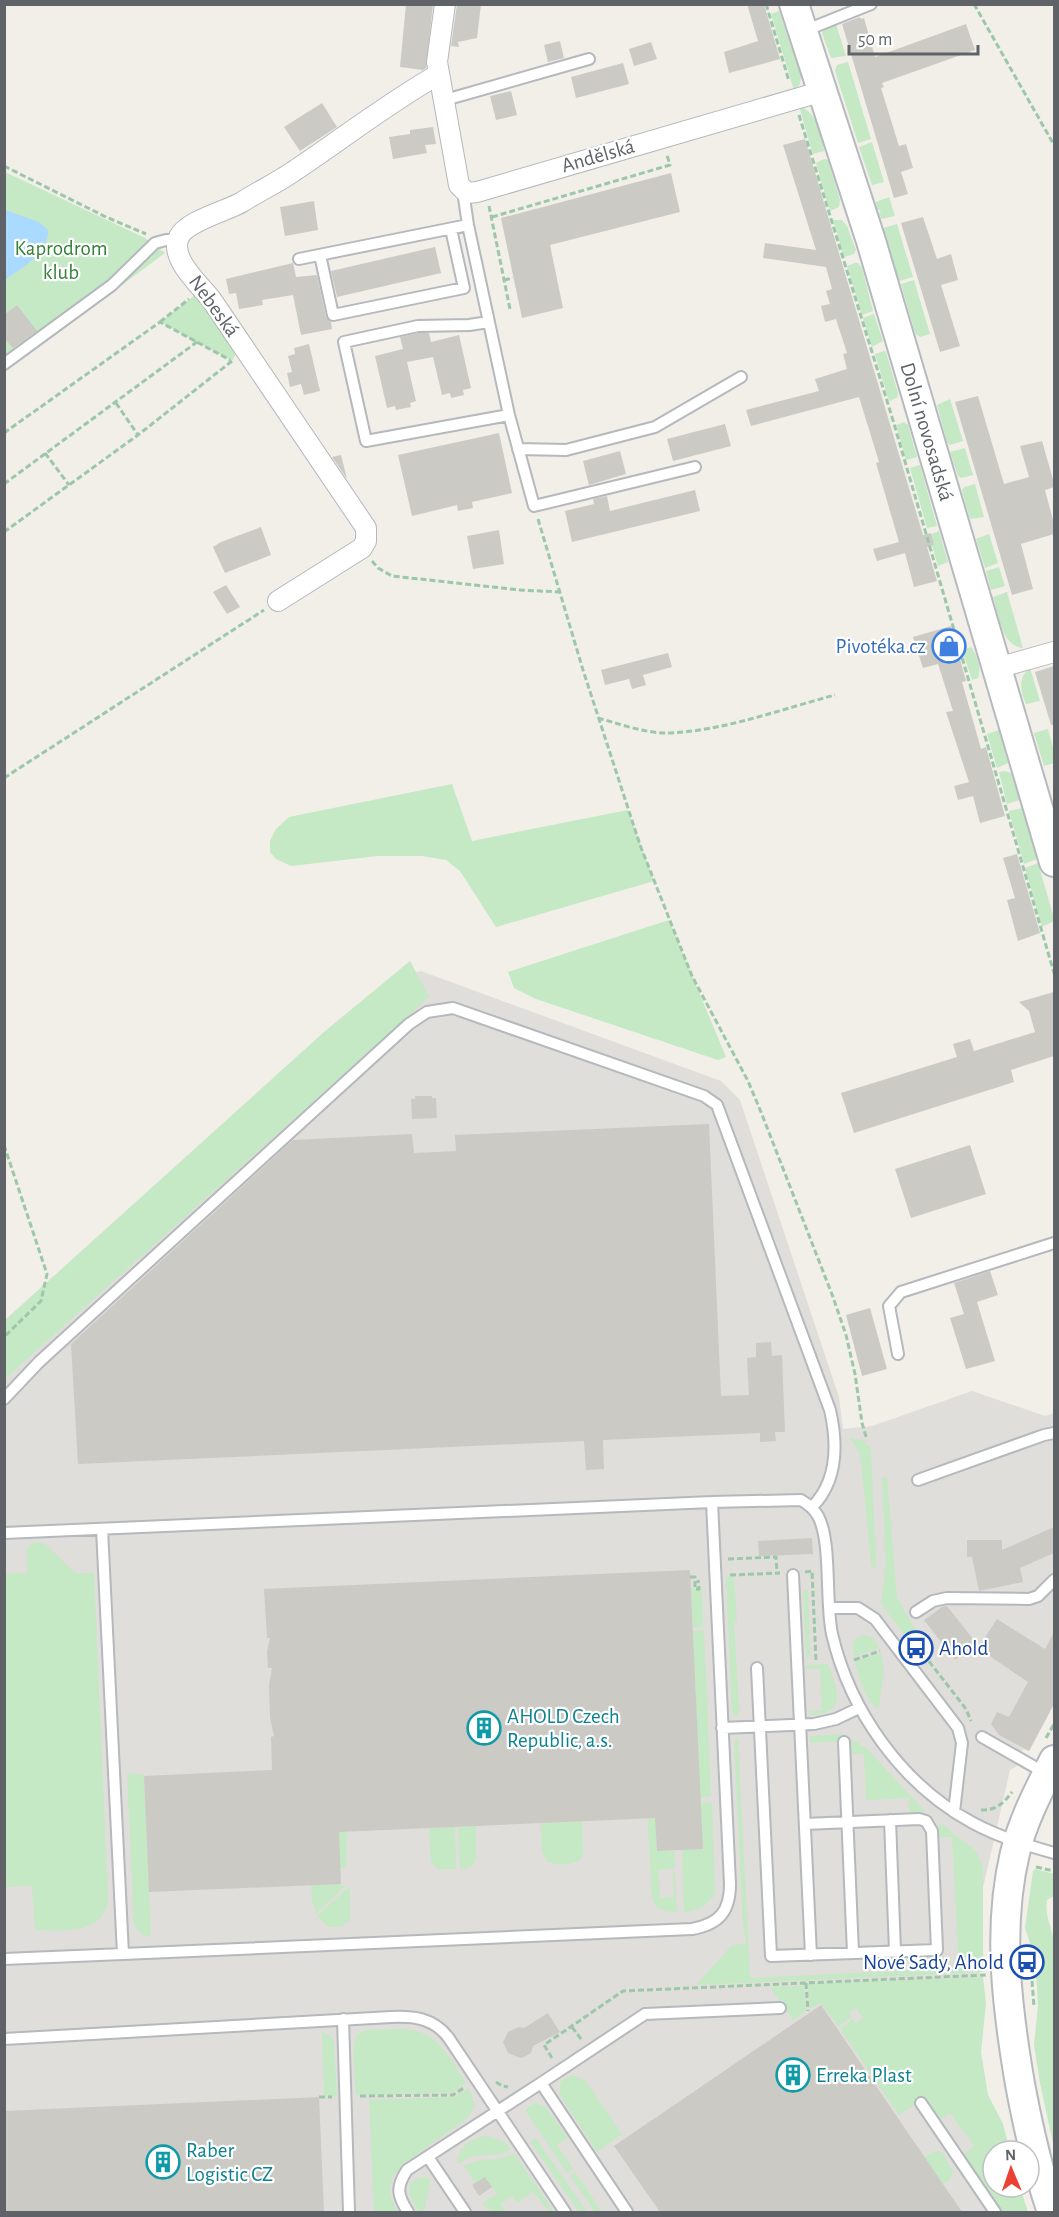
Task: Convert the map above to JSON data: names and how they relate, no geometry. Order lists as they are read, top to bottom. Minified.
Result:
{"streets":{"main road":["Dolní novosadská"],"street":["Andělská","Nebeská"]},"crossings":[["Andělská","Dolní novosadská"]],"parks":["Kaprodrom klub"],"places":{"shop":["Pivotéka.cz"],"bus stop":["Ahold","Nové Sady, Ahold"],"building":["AHOLD Czech Republic, a.s.","Erreka Plast","Raber Logistic CZ"]},"scale_bar":"50 m","north":"top"}
